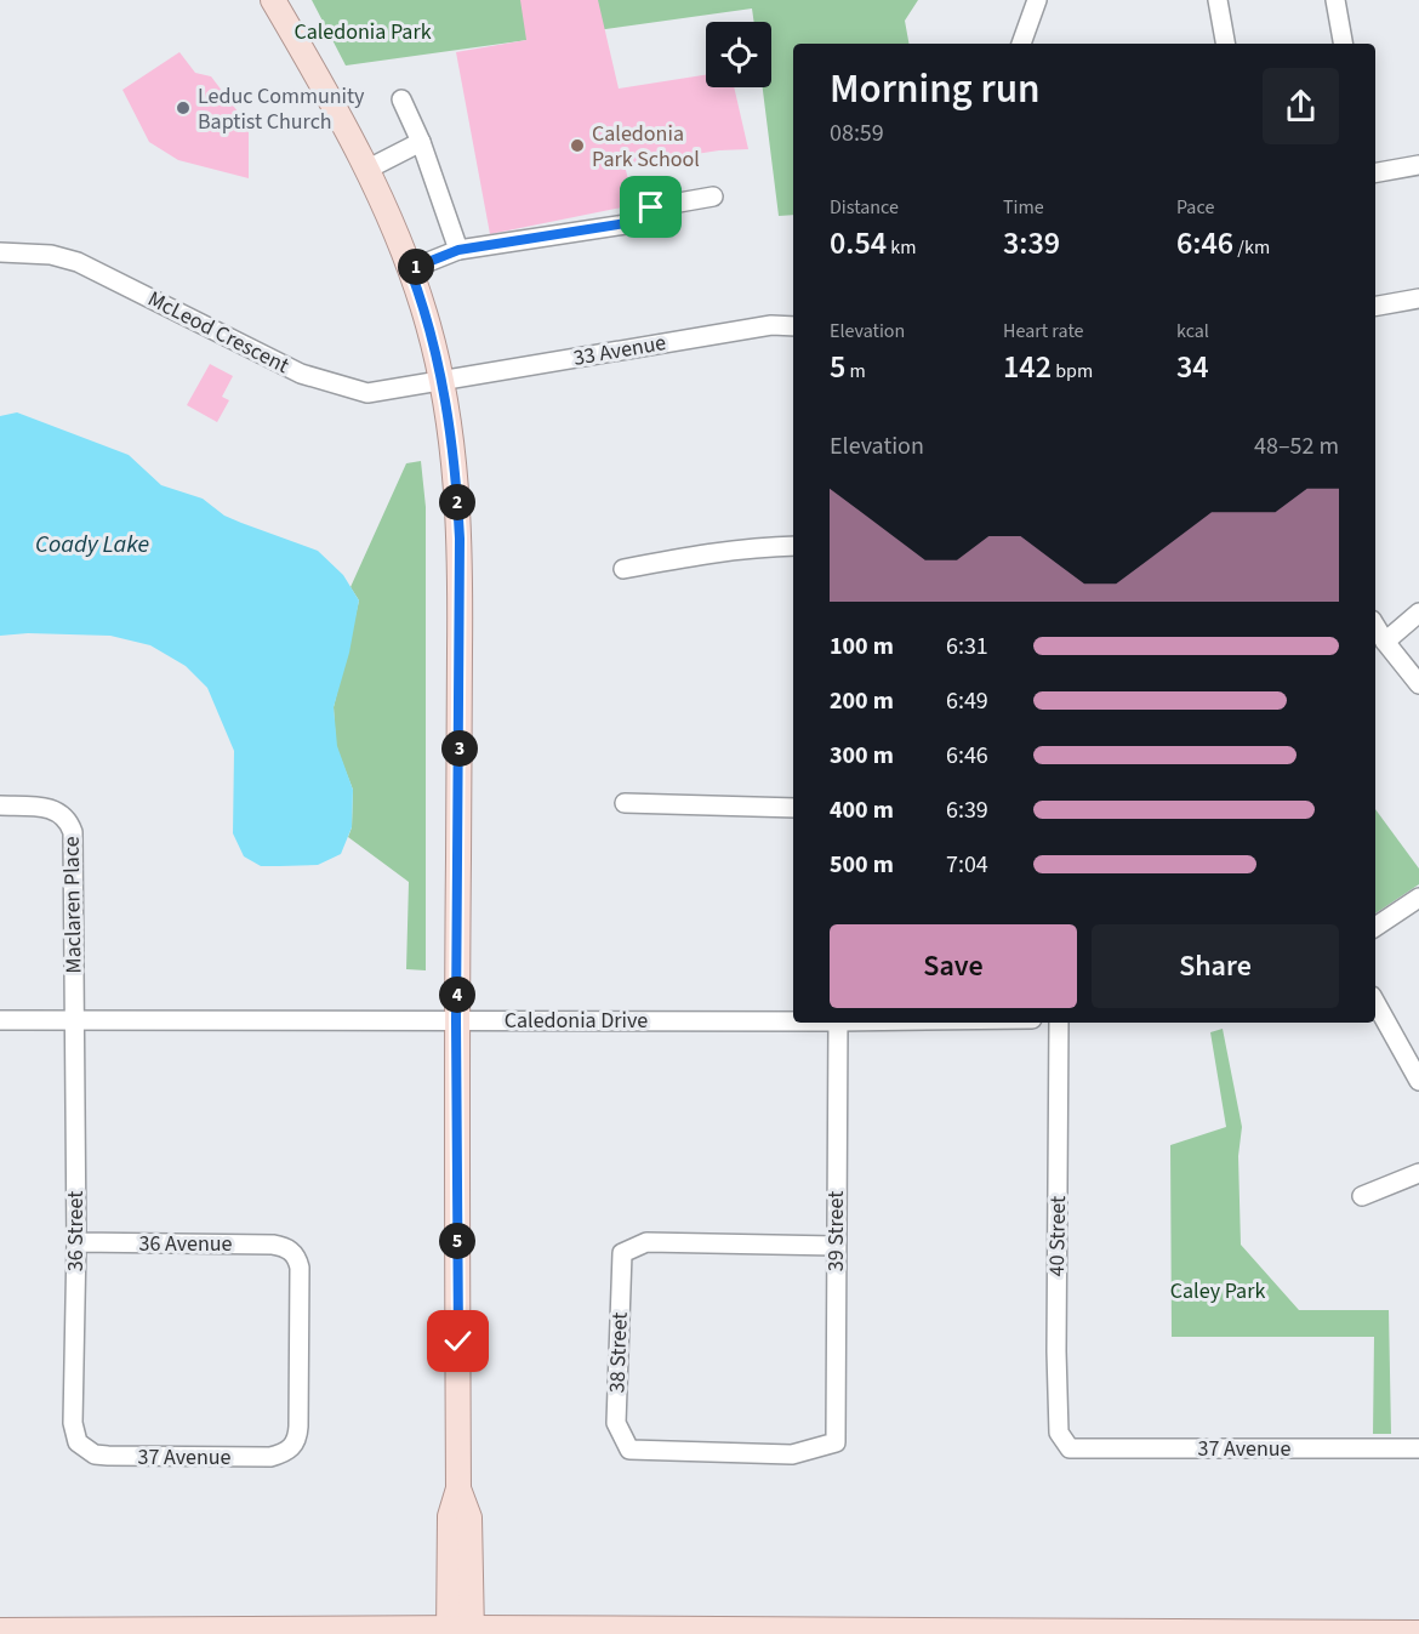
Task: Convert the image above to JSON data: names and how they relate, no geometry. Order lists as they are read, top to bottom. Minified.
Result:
{"streets":{"street":["McLeod Crescent","33 Avenue","Maclaren Place","Caledonia Drive","36 Street","39 Street","40 Street","36 Avenue","38 Street","37 Avenue"]},"crossings":[["McLeod Crescent","33 Avenue"],["Maclaren Place","Caledonia Drive"],["Maclaren Place","36 Street"],["Caledonia Drive","36 Street"],["36 Street","36 Avenue"],["36 Street","37 Avenue"],["39 Street","38 Street"],["40 Street","37 Avenue"],["36 Avenue","37 Avenue"]],"water":["Coady Lake"],"parks":["Caledonia Park","Caley Park"],"places":["Leduc Community Baptist Church","Caledonia Park School"],"page":{"heading":["Morning run","08:59"],"stats":[["Distance","0.54 km"],["Time","3:39"],["Pace","6:46 /km"],["Elevation","5 m"],["Heart rate","142 bpm"],["kcal","34"]],"pins":["1","2","3","4","5"],"chart":["Elevation","48–52 m"],"list":[{"name":"100 m","note":"6:31"},{"name":"200 m","note":"6:49"},{"name":"300 m","note":"6:46"},{"name":"400 m","note":"6:39"},{"name":"500 m","note":"7:04"}],"buttons":["Save","Share"]}}
